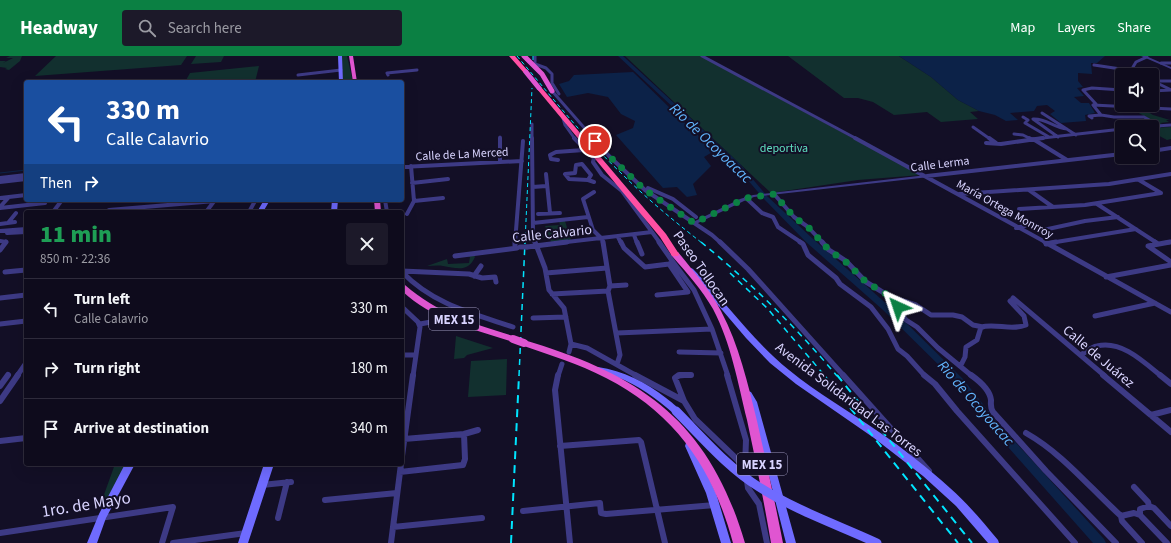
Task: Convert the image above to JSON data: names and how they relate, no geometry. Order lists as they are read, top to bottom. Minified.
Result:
{"streets":{"highway":["Paseo Tollocan","MEX 15"],"main road":["Avenida Solidaridad Las Torres"],"street":["Calle de La Merced","Calle Lerma","María Ortega Monrroy","Calle Calvario","Calle de Juárez","1ro. de Mayo"]},"crossings":[["Calle Lerma","María Ortega Monrroy"],["Paseo Tollocan","Avenida Solidaridad Las Torres"]],"water":["Rio de Ocoyoacac"],"parks":["deportiva"],"page":{"header":"Headway","search":"Search here","nav":["Map","Layers","Share"],"turn":["330 m","Calle Calavrio"],"then":"Then","heading":["11 min","850 m · 22:36"],"list":[{"name":"Turn left","note":"Calle Calavrio","value":"330 m"},{"name":"Turn right","value":"180 m"},{"name":"Arrive at destination","value":"340 m"}]}}
